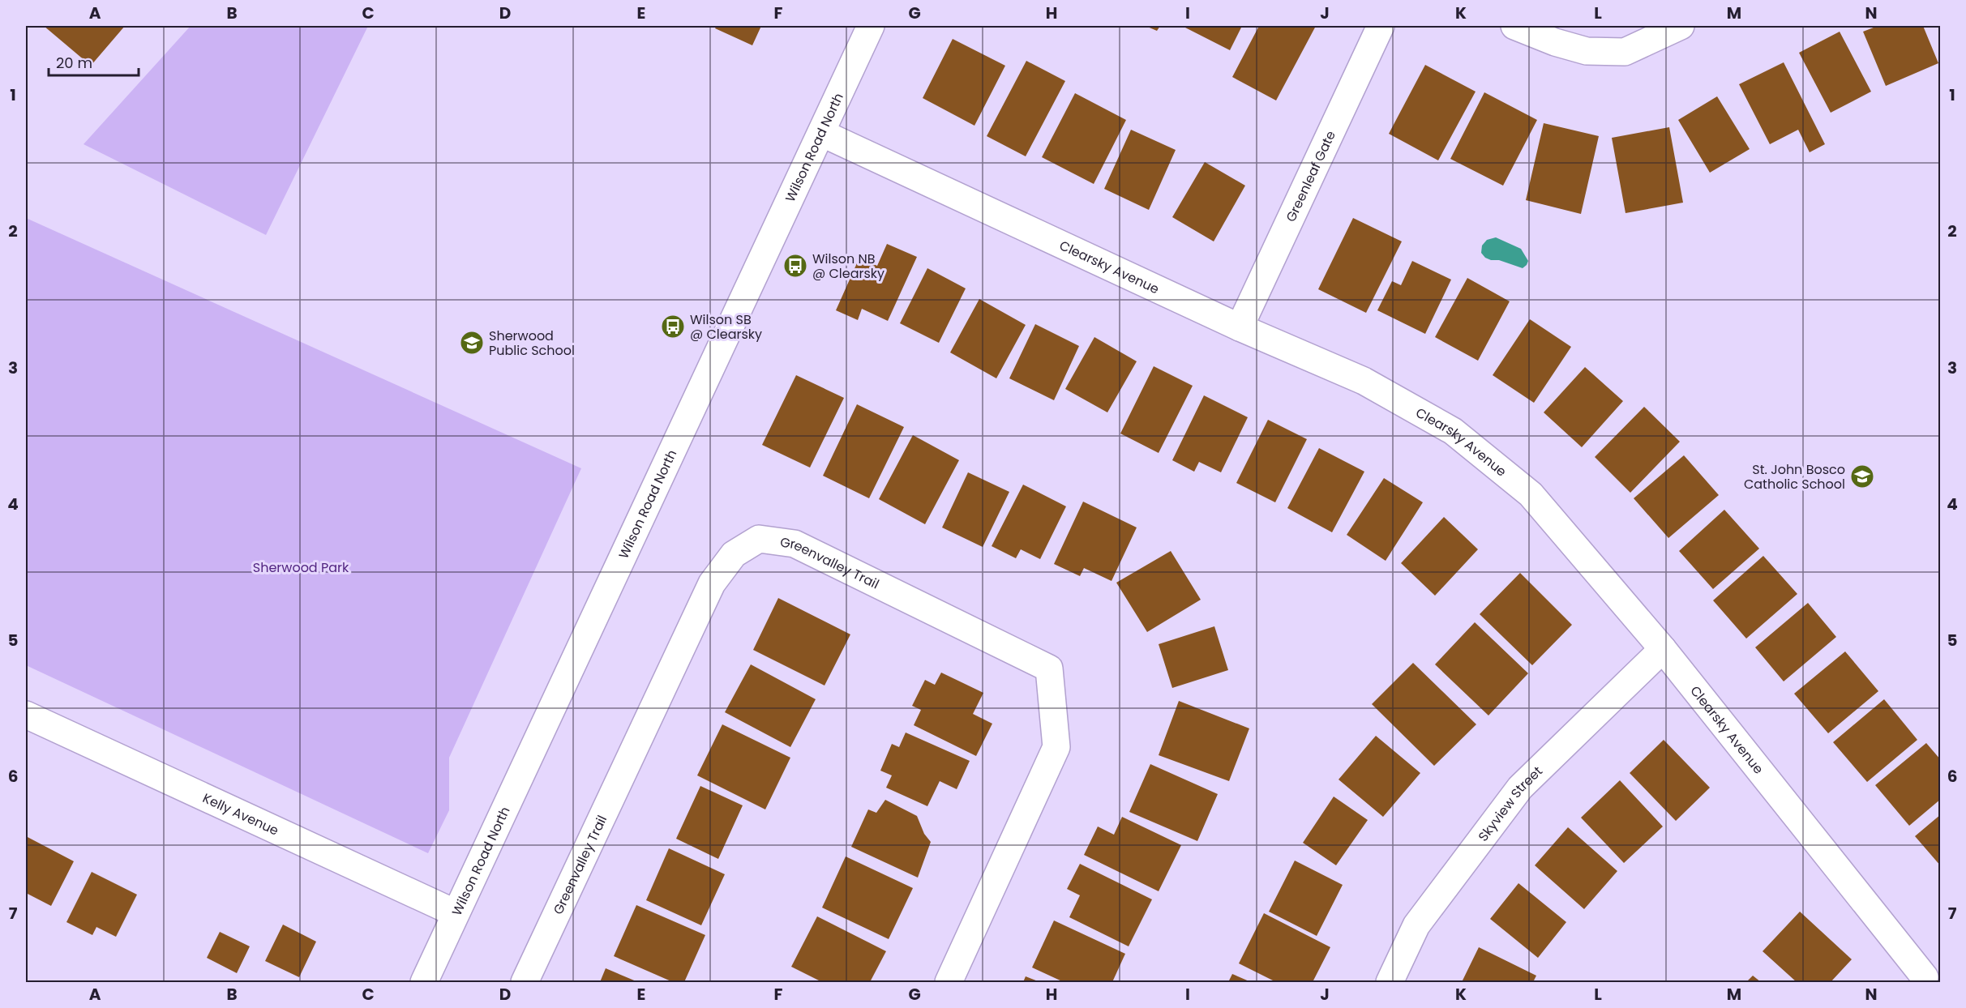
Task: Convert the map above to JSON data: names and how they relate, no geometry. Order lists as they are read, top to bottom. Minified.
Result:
{"streets":{"street":["Wilson Road North","Greenleaf Gate","Clearsky Avenue","Greenvalley Trail","Skyview Street","Kelly Avenue"]},"crossings":[["Wilson Road North","Clearsky Avenue"],["Wilson Road North","Kelly Avenue"],["Greenleaf Gate","Clearsky Avenue"],["Clearsky Avenue","Skyview Street"]],"parks":["Sherwood Park"],"places":{"bus stop":["Wilson NB @ Clearsky","Wilson SB @ Clearsky"],"school or university":["Sherwood Public School","St. John Bosco Catholic School"]},"scale_bar":"20 m","grid":{"columns":["A","B","C","D","E","F","G","H","I","J","K","L","M","N"],"rows":["1","2","3","4","5","6","7"]}}
